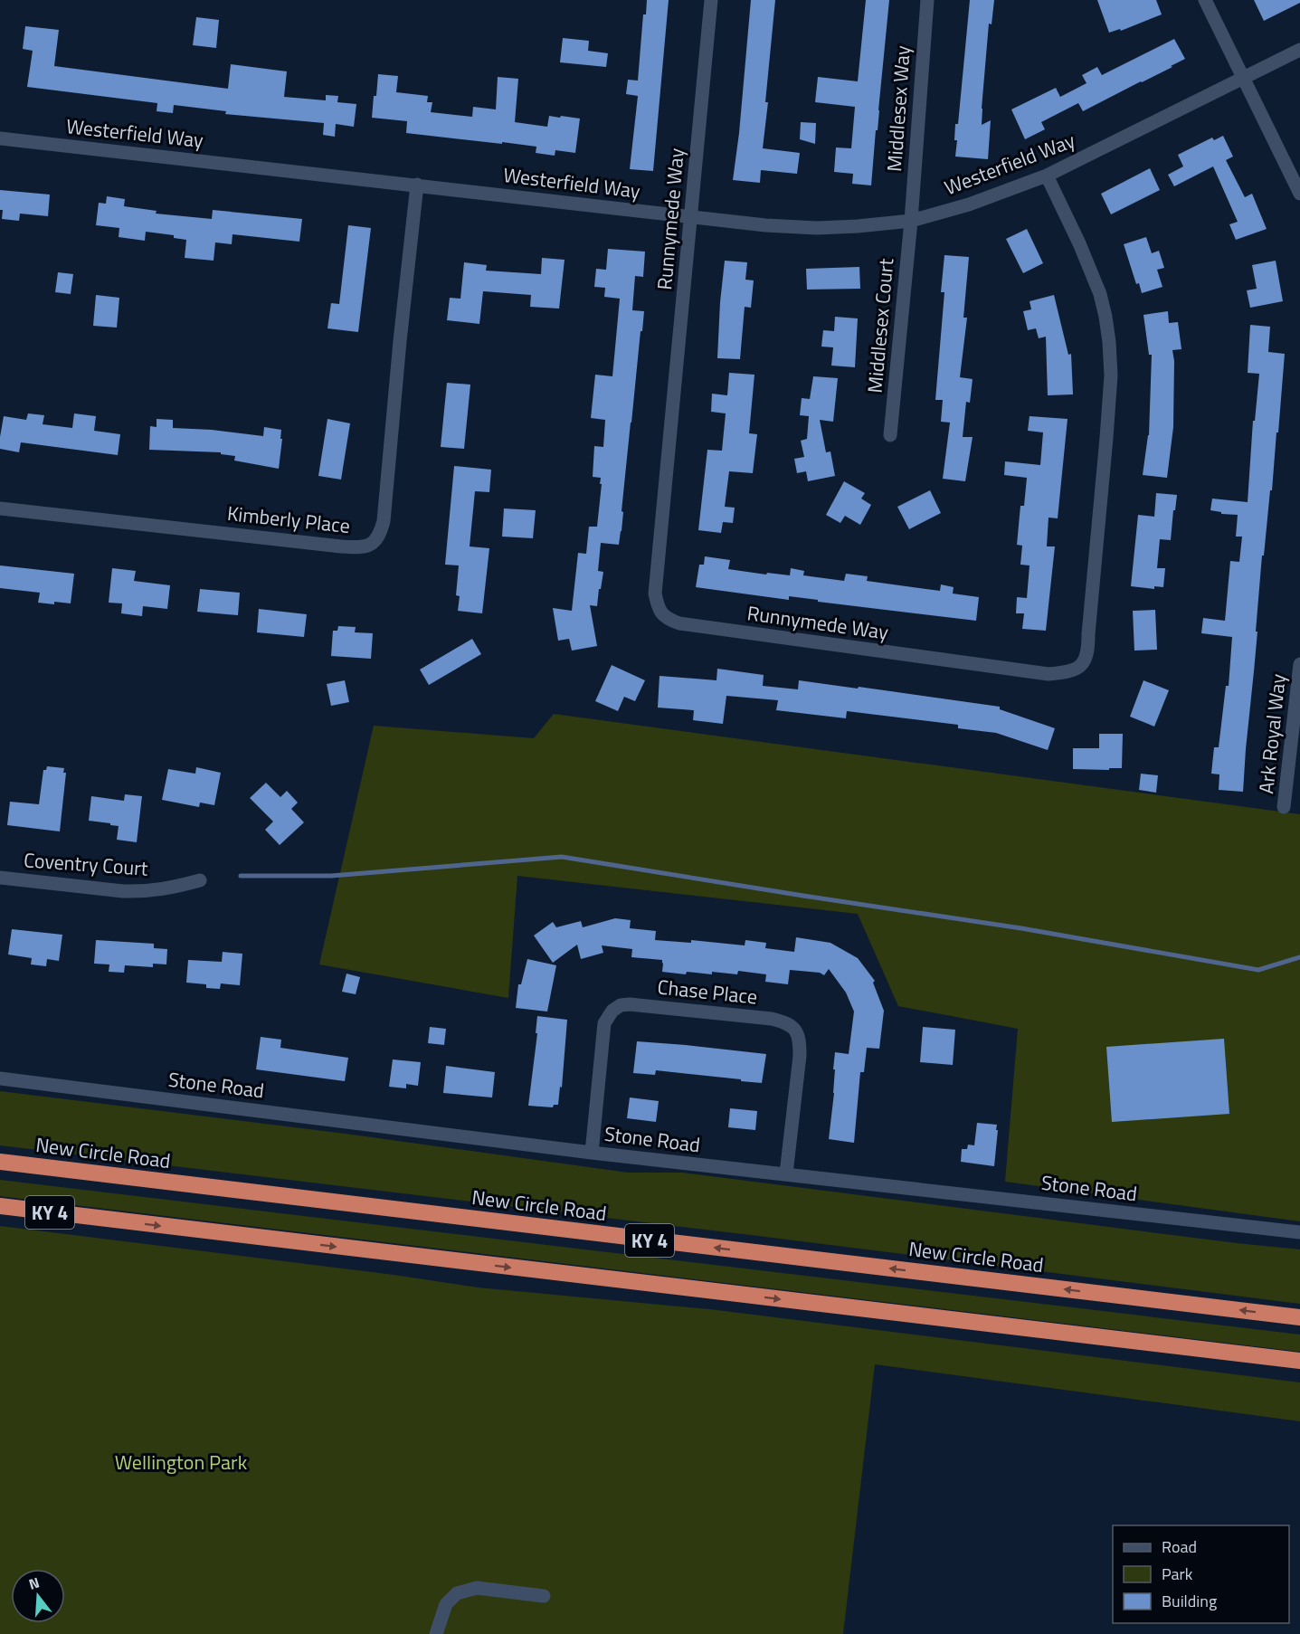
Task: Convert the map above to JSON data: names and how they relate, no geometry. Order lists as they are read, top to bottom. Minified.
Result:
{"streets":{"highway":["New Circle Road","KY 4"],"street":["Middlesex Way","Westerfield Way","Runnymede Way","Middlesex Court","Kimberly Place","Ark Royal Way","Coventry Court","Chase Place","Stone Road"]},"crossings":[["Middlesex Way","Westerfield Way"],["Middlesex Way","Middlesex Court"],["Westerfield Way","Runnymede Way"],["Westerfield Way","Middlesex Court"],["Westerfield Way","Kimberly Place"],["Chase Place","Stone Road"]],"parks":["Wellington Park"],"legend":["Road","Park","Building"],"north":"top"}
